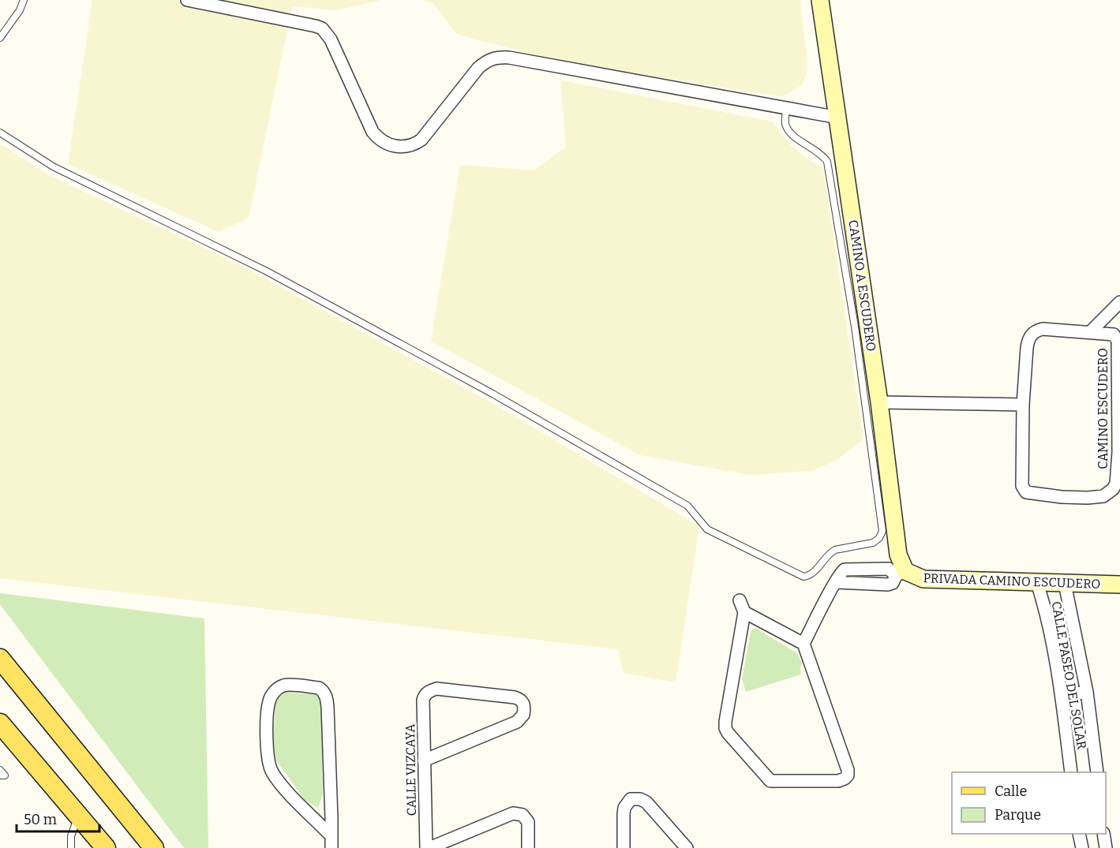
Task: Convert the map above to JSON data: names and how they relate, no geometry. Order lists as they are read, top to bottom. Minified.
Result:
{"streets":{"street":["CAMINO A ESCUDERO","CAMINO ESCUDERO","PRIVADA CAMINO ESCUDERO","CALLE PASEO DEL SOLAR","CALLE VIZCAYA"]},"crossings":[["CAMINO A ESCUDERO","PRIVADA CAMINO ESCUDERO"],["PRIVADA CAMINO ESCUDERO","CALLE PASEO DEL SOLAR"]],"legend":["Calle","Parque"],"scale_bar":"50 m"}
